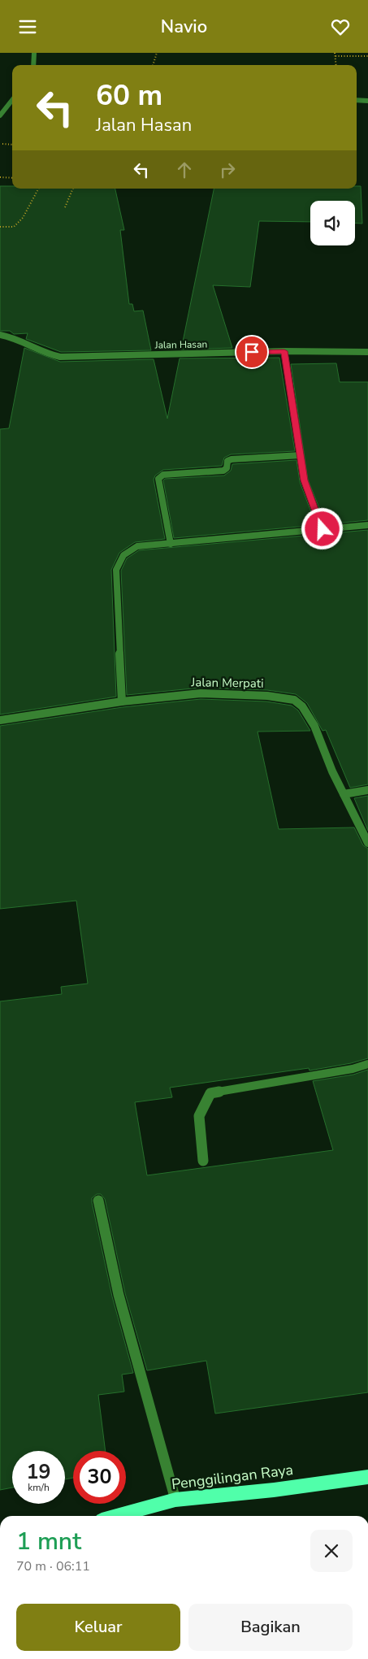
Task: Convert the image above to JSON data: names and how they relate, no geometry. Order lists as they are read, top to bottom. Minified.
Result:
{"streets":{"main road":["Penggilingan Raya"],"street":["Jalan Hasan","Jalan Merpati"]},"page":{"header":"Navio","turn":["60 m","Jalan Hasan"],"speed":"19 km/h","limit":"30","heading":["1 mnt","70 m · 06:11"],"buttons":["Keluar","Bagikan"]}}
